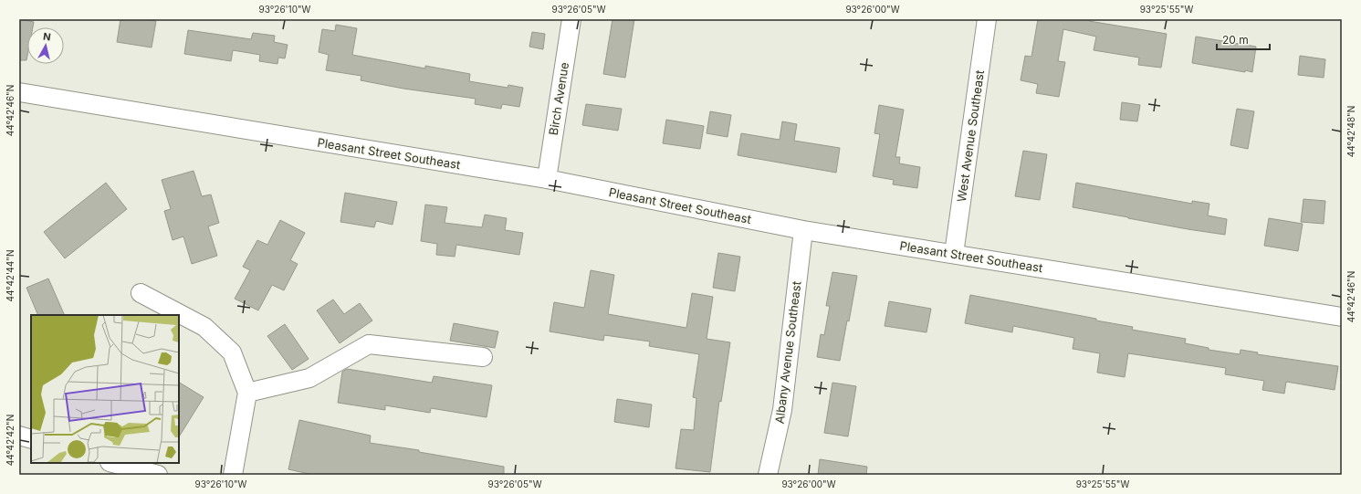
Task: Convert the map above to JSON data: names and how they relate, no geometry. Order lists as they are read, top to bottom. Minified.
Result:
{"streets":{"street":["Birch Avenue","West Avenue Southeast","Pleasant Street Southeast","Albany Avenue Southeast"]},"crossings":[["Birch Avenue","Pleasant Street Southeast"],["West Avenue Southeast","Pleasant Street Southeast"],["Pleasant Street Southeast","Albany Avenue Southeast"]],"scale_bar":"20 m","north":"top","coordinates":["93°26'10\"W","93°26'05\"W","93°26'00\"W","93°25'55\"W","44°42'46\"N","44°42'48\"N","44°42'44\"N","44°42'42\"N"]}
